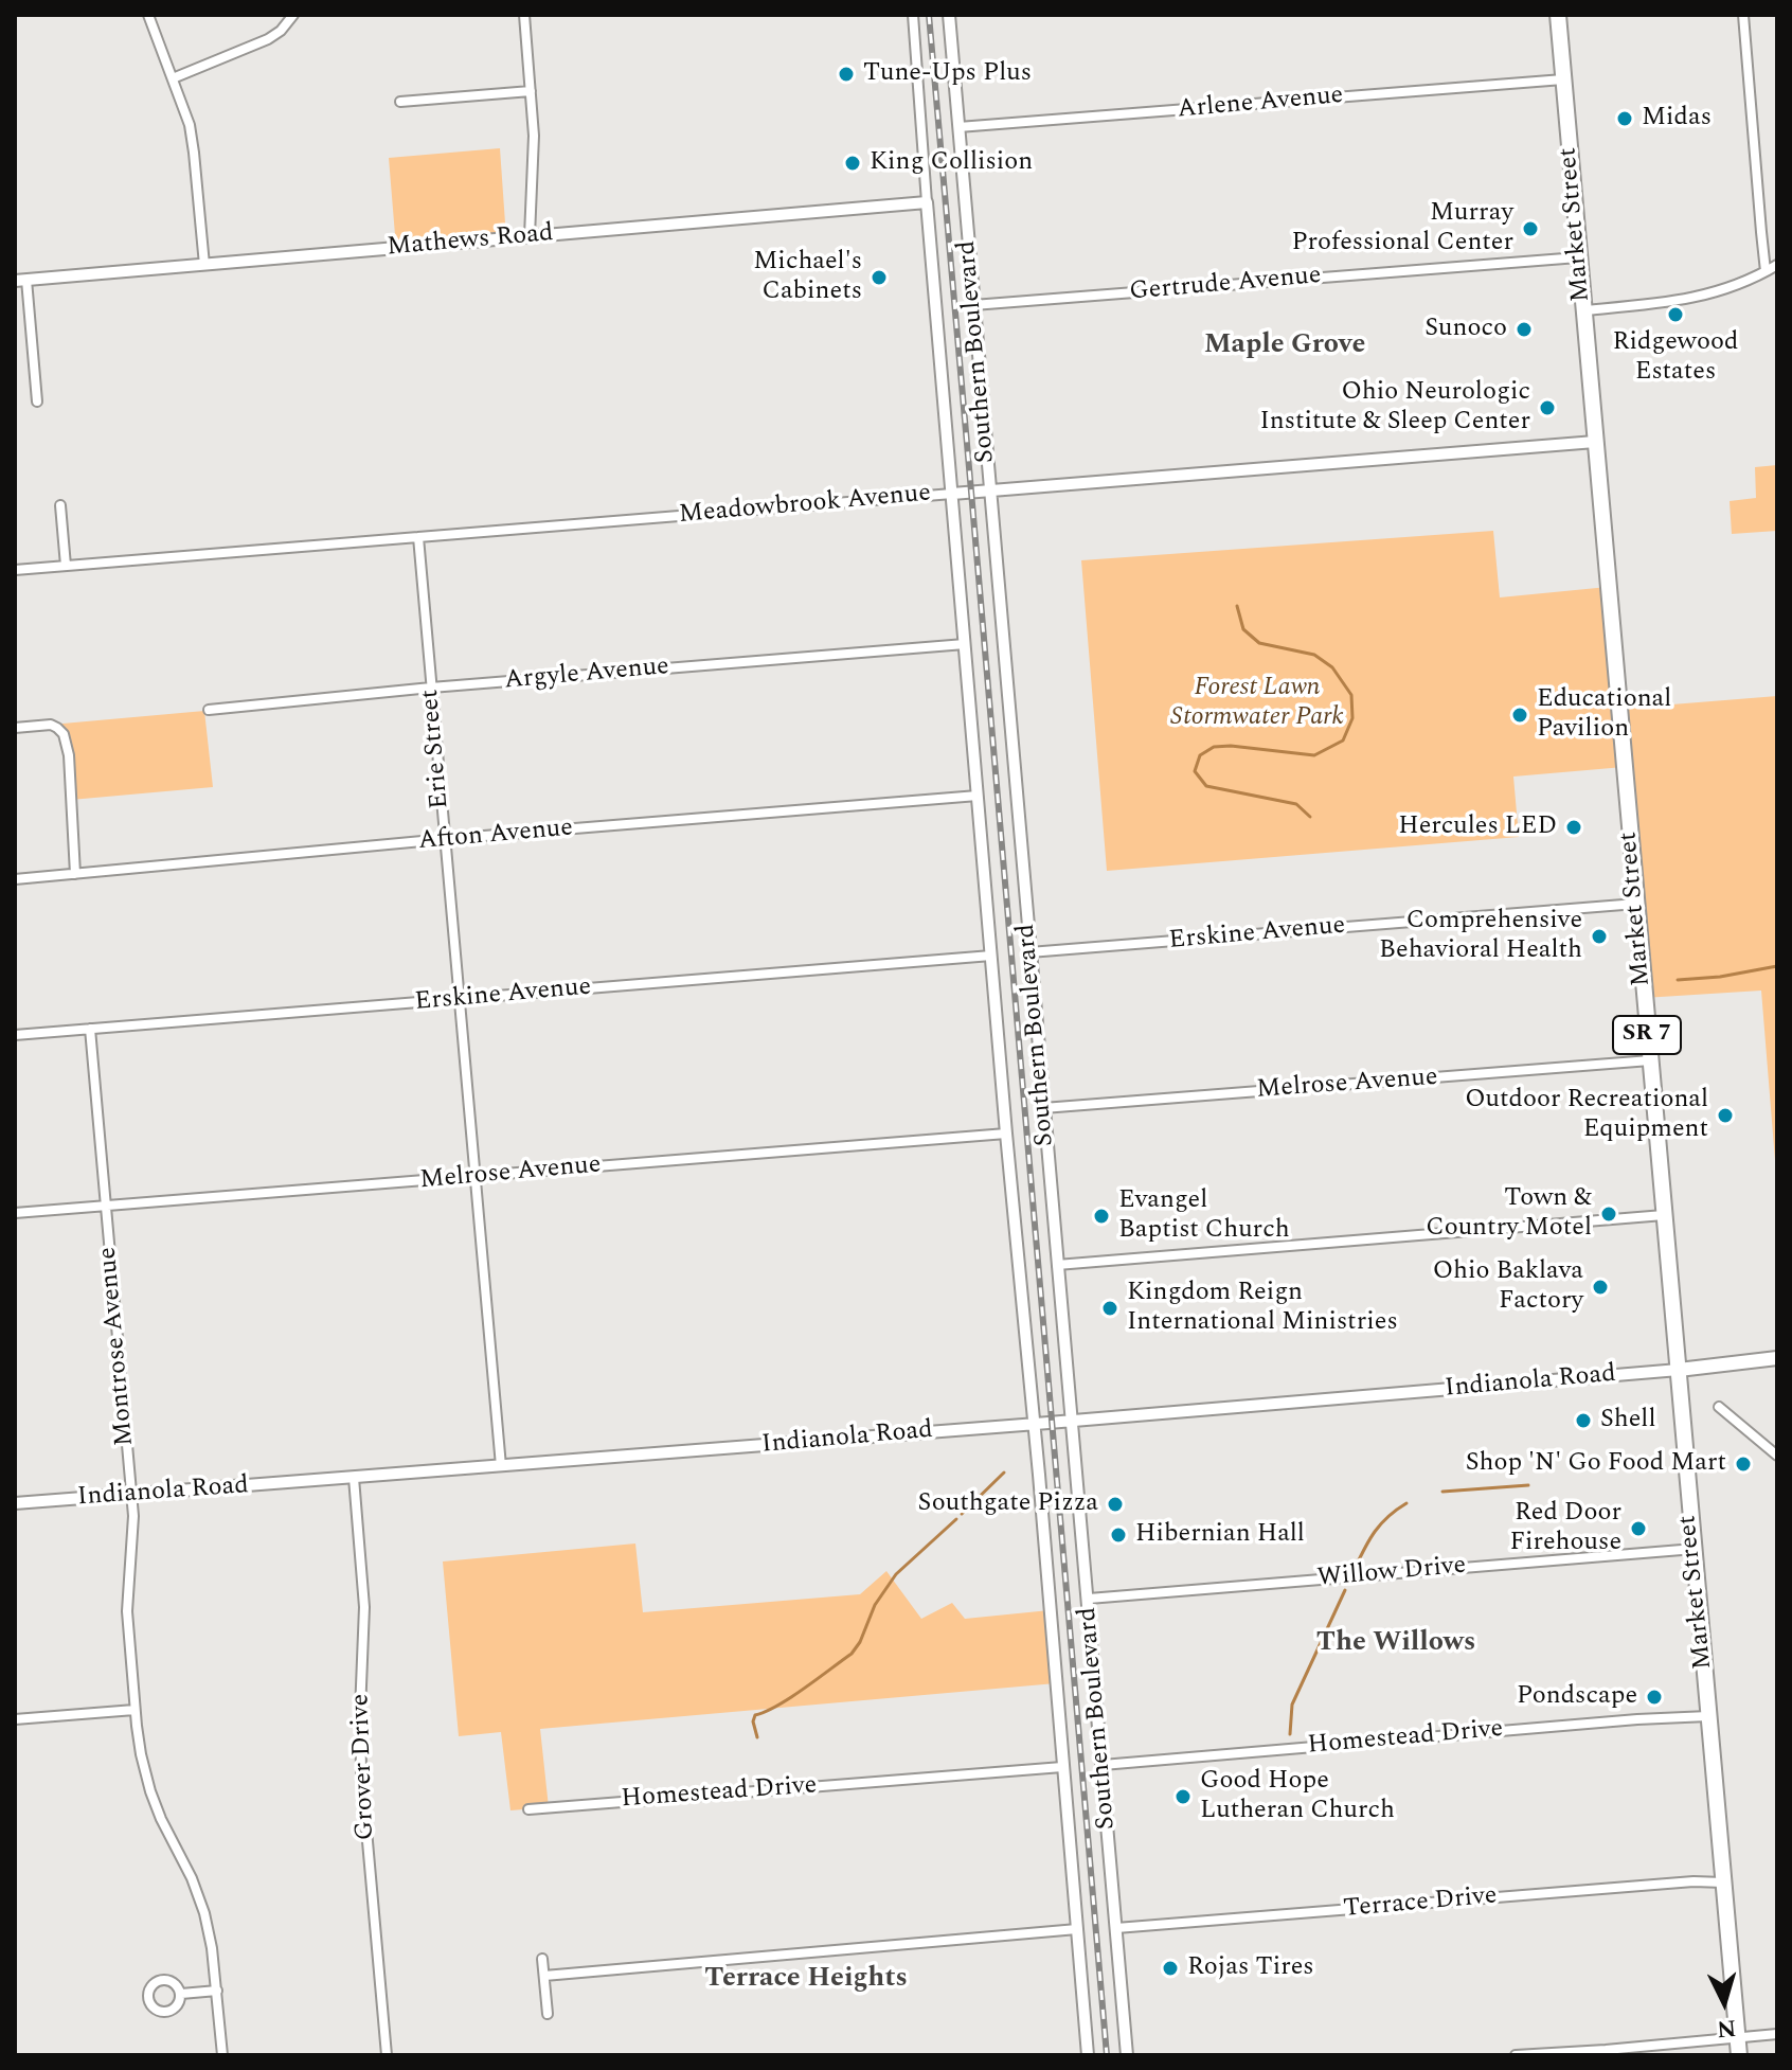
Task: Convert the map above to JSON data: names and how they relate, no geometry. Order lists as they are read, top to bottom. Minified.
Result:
{"streets":{"main road":["Market Street","SR 7"],"street":["Arlene Avenue","Mathews Road","Gertrude Avenue","Southern Boulevard","Meadowbrook Avenue","Argyle Avenue","Erie Street","Afton Avenue","Erskine Avenue","Melrose Avenue","Montrose Avenue","Indianola Road","Willow Drive","Homestead Drive","Grover Drive","Terrace Drive"]},"crossings":[["Arlene Avenue","Market Street"],["Arlene Avenue","Southern Boulevard"],["Market Street","Gertrude Avenue"],["Market Street","Meadowbrook Avenue"],["Market Street","Erskine Avenue"],["Market Street","Melrose Avenue"],["Market Street","Indianola Road"],["Market Street","Willow Drive"],["Market Street","Homestead Drive"],["Market Street","Terrace Drive"],["Mathews Road","Southern Boulevard"],["Gertrude Avenue","Southern Boulevard"],["Southern Boulevard","Meadowbrook Avenue"],["Southern Boulevard","Argyle Avenue"],["Southern Boulevard","Afton Avenue"],["Southern Boulevard","Erskine Avenue"],["Southern Boulevard","Melrose Avenue"],["Southern Boulevard","Indianola Road"],["Southern Boulevard","Willow Drive"],["Southern Boulevard","Homestead Drive"],["Southern Boulevard","Terrace Drive"],["Meadowbrook Avenue","Erie Street"],["Argyle Avenue","Erie Street"],["Erie Street","Afton Avenue"],["Erie Street","Erskine Avenue"],["Erie Street","Melrose Avenue"],["Erie Street","Indianola Road"],["Erskine Avenue","Montrose Avenue"],["Melrose Avenue","Montrose Avenue"],["Montrose Avenue","Indianola Road"],["Indianola Road","Grover Drive"]],"districts":["Maple Grove","The Willows","Terrace Heights"],"parks":["Forest Lawn Stormwater Park"],"places":["Tune-Ups Plus","Midas","King Collision","Murray Professional Center","Michael's Cabinets","Ridgewood Estates","Sunoco","Ohio Neurologic Institute & Sleep Center","Educational Pavilion","Hercules LED","Comprehensive Behavioral Health","Outdoor Recreational Equipment","Town & Country Motel","Evangel Baptist Church","Ohio Baklava Factory","Kingdom Reign International Ministries","Shell","Shop 'N' Go Food Mart","Southgate Pizza","Red Door Firehouse","Hibernian Hall","Pondscape","Good Hope Lutheran Church","Rojas Tires"],"north":"bottom"}
